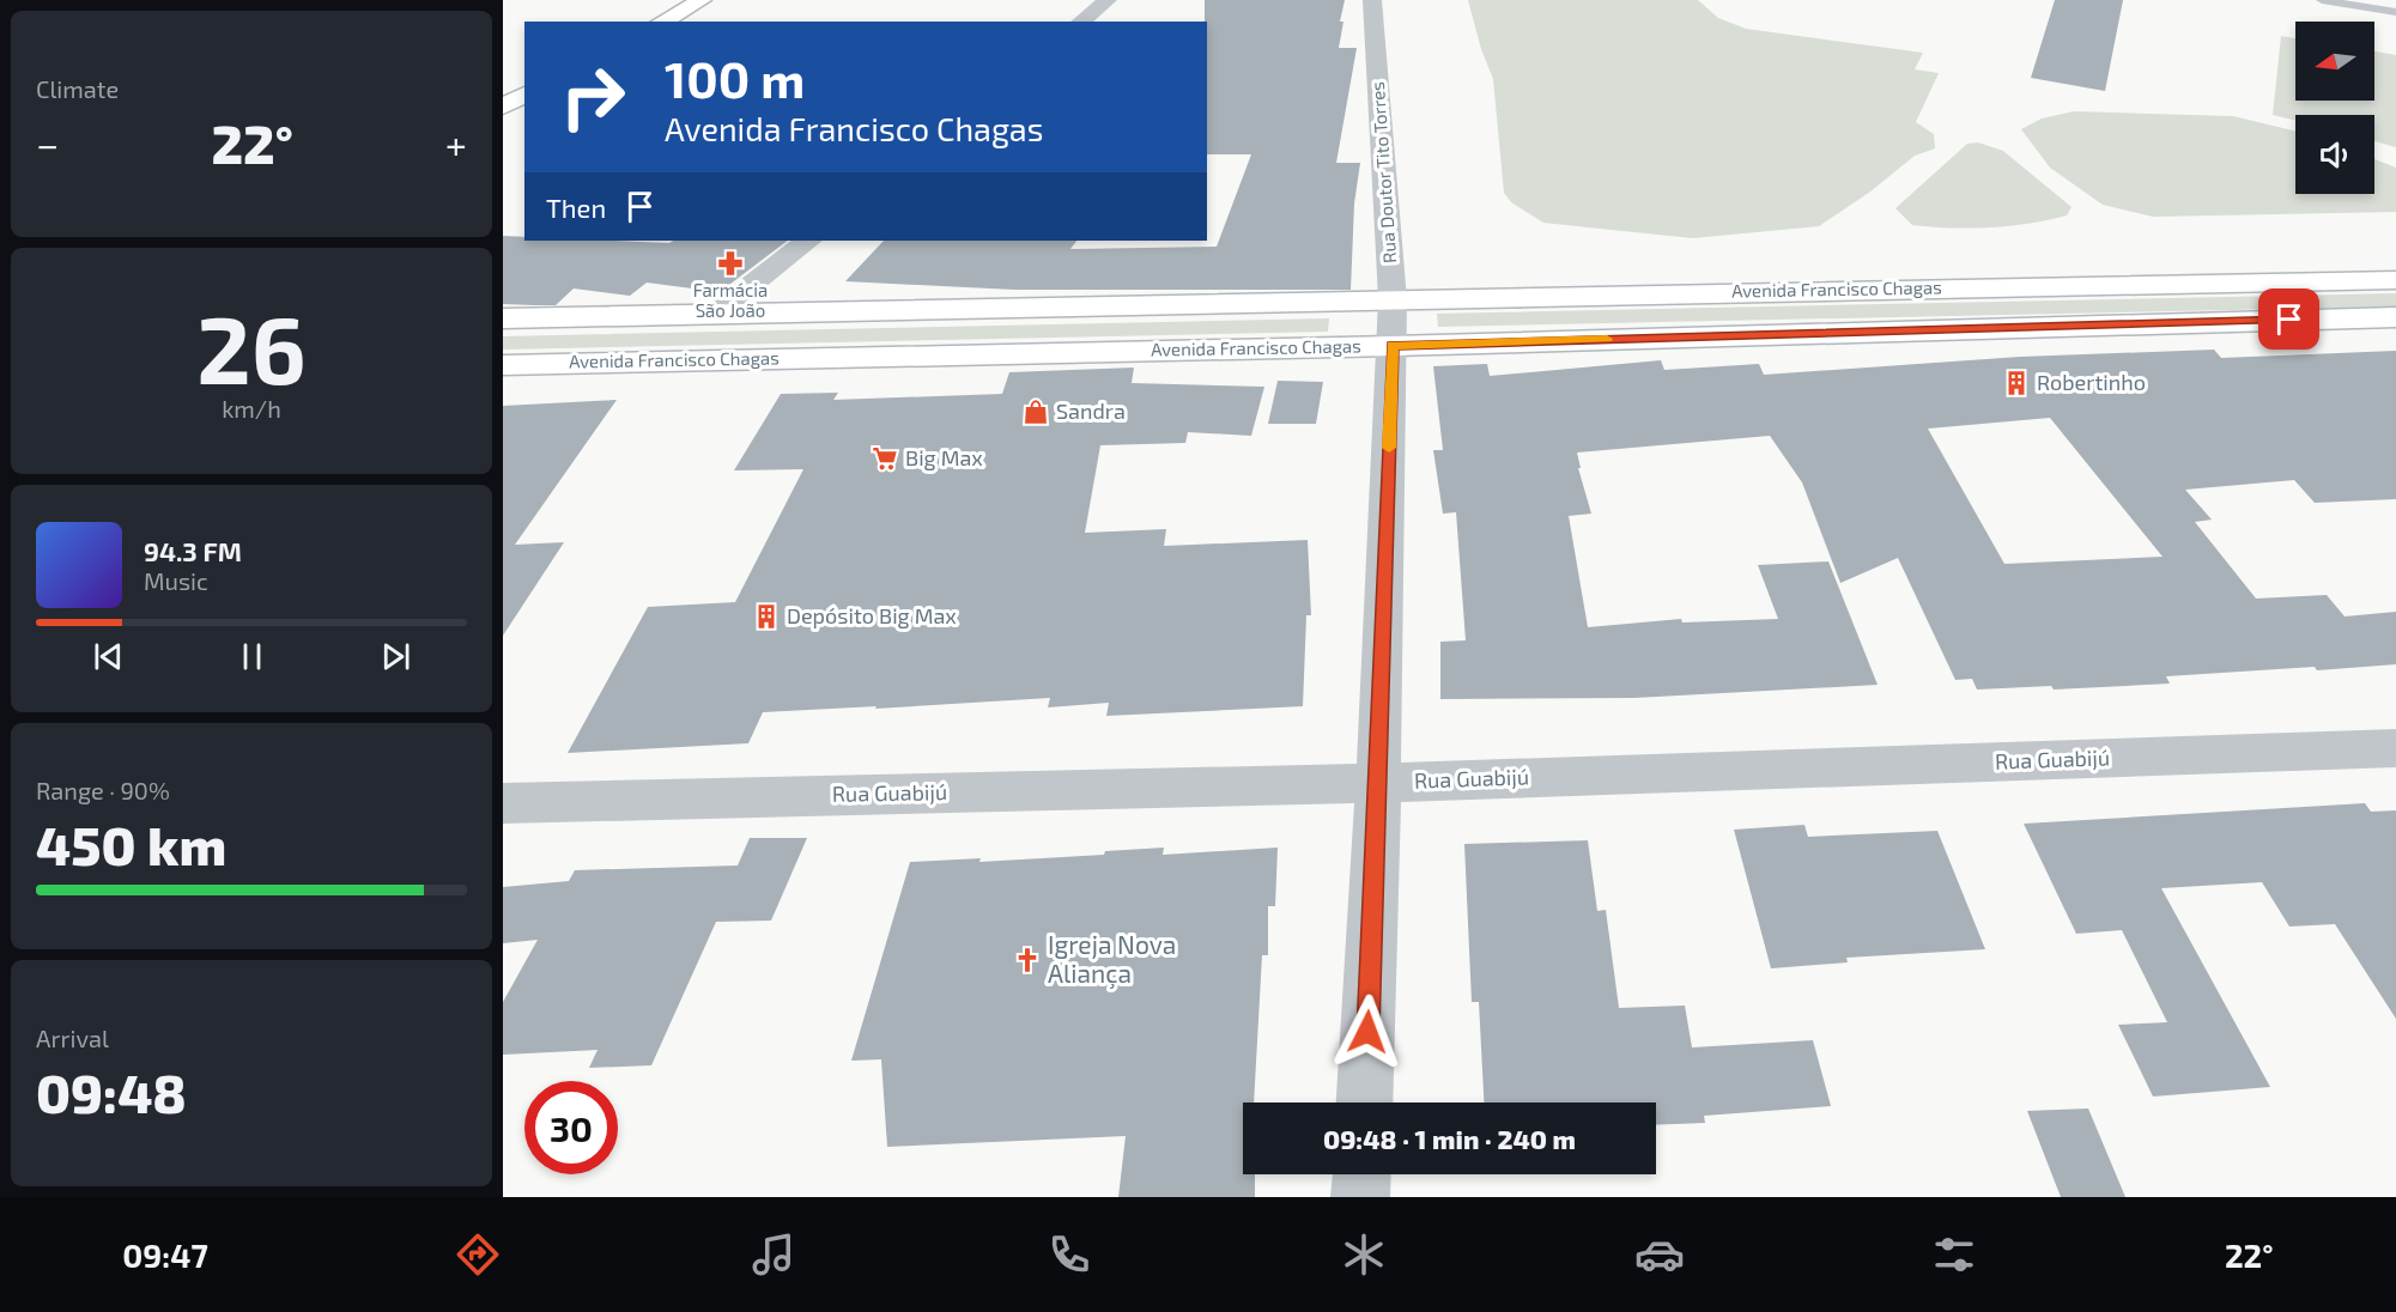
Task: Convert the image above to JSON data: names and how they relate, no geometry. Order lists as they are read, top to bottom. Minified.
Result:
{"streets":{"street":["Rua Doutor Tito Torres","Avenida Francisco Chagas","Rua Guabijú"]},"crossings":[["Rua Doutor Tito Torres","Avenida Francisco Chagas"],["Rua Doutor Tito Torres","Rua Guabijú"]],"places":{"pharmacy":["Farmácia São João"],"building":["Robertinho","Depósito Big Max"],"shop":["Sandra"],"supermarket":["Big Max"],"church":["Igreja Nova Aliança"]},"north":"left","page":{"tile":["Climate",["26","km/h"],["Range · 90%","450 km"],["Arrival","09:48"]],"turn":["100 m","Avenida Francisco Chagas"],"heat":["−","22°","+"],"then":"Then","song":["94.3 FM","Music"],"limit":"30","trip":"09:48 · 1 min · 240 m","tabs":["09:47","22°"]}}
